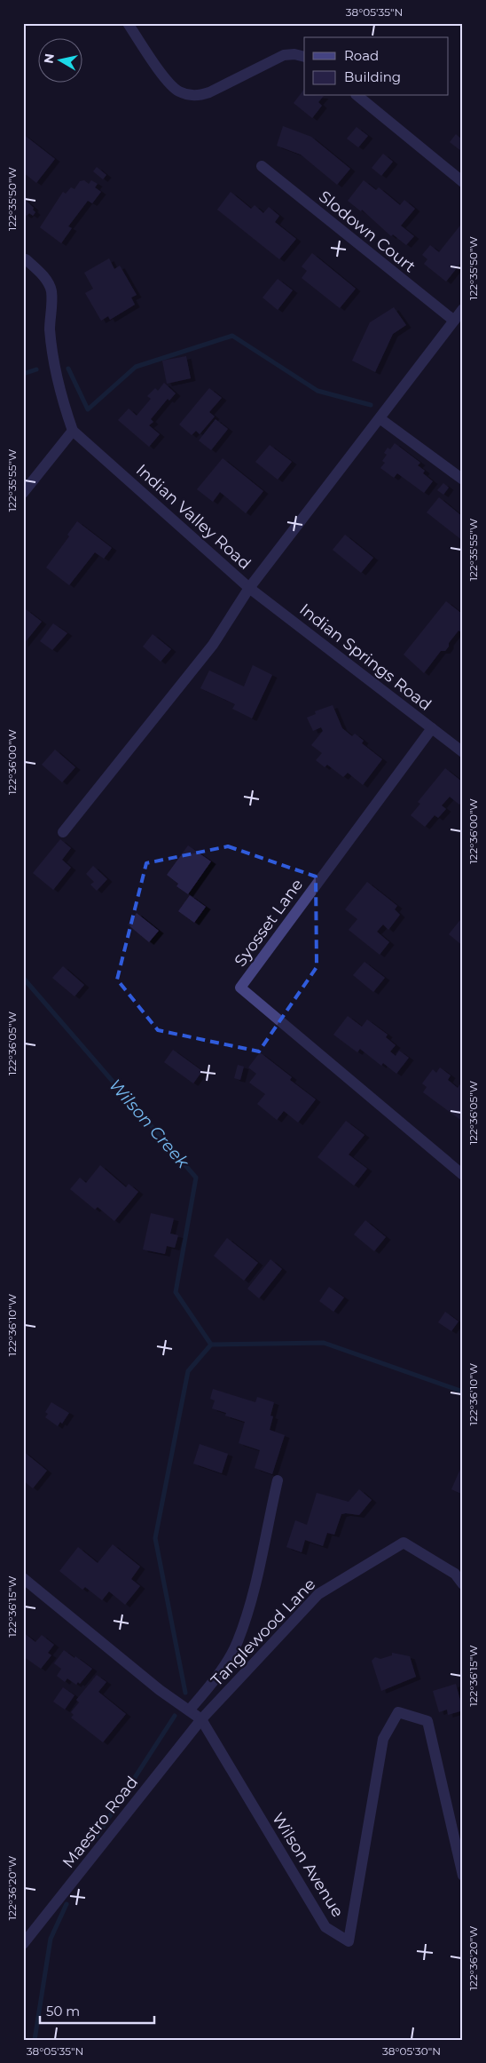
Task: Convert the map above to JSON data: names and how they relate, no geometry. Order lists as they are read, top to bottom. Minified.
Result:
{"streets":{"street":["Slodown Court","Indian Valley Road","Indian Springs Road","Syosset Lane","Tanglewood Lane","Maestro Road","Wilson Avenue"]},"crossings":[["Slodown Court","Indian Valley Road"],["Indian Valley Road","Indian Springs Road"],["Indian Springs Road","Syosset Lane"],["Tanglewood Lane","Maestro Road"],["Tanglewood Lane","Wilson Avenue"],["Maestro Road","Wilson Avenue"]],"water":["Wilson Creek"],"legend":["Road","Building"],"scale_bar":"50 m","north":"left","coordinates":["38°05'35\"N","122°35'50\"W","122°35'55\"W","122°36'00\"W","122°36'05\"W","122°36'10\"W","122°36'15\"W","122°36'20\"W","38°05'30\"N"]}
